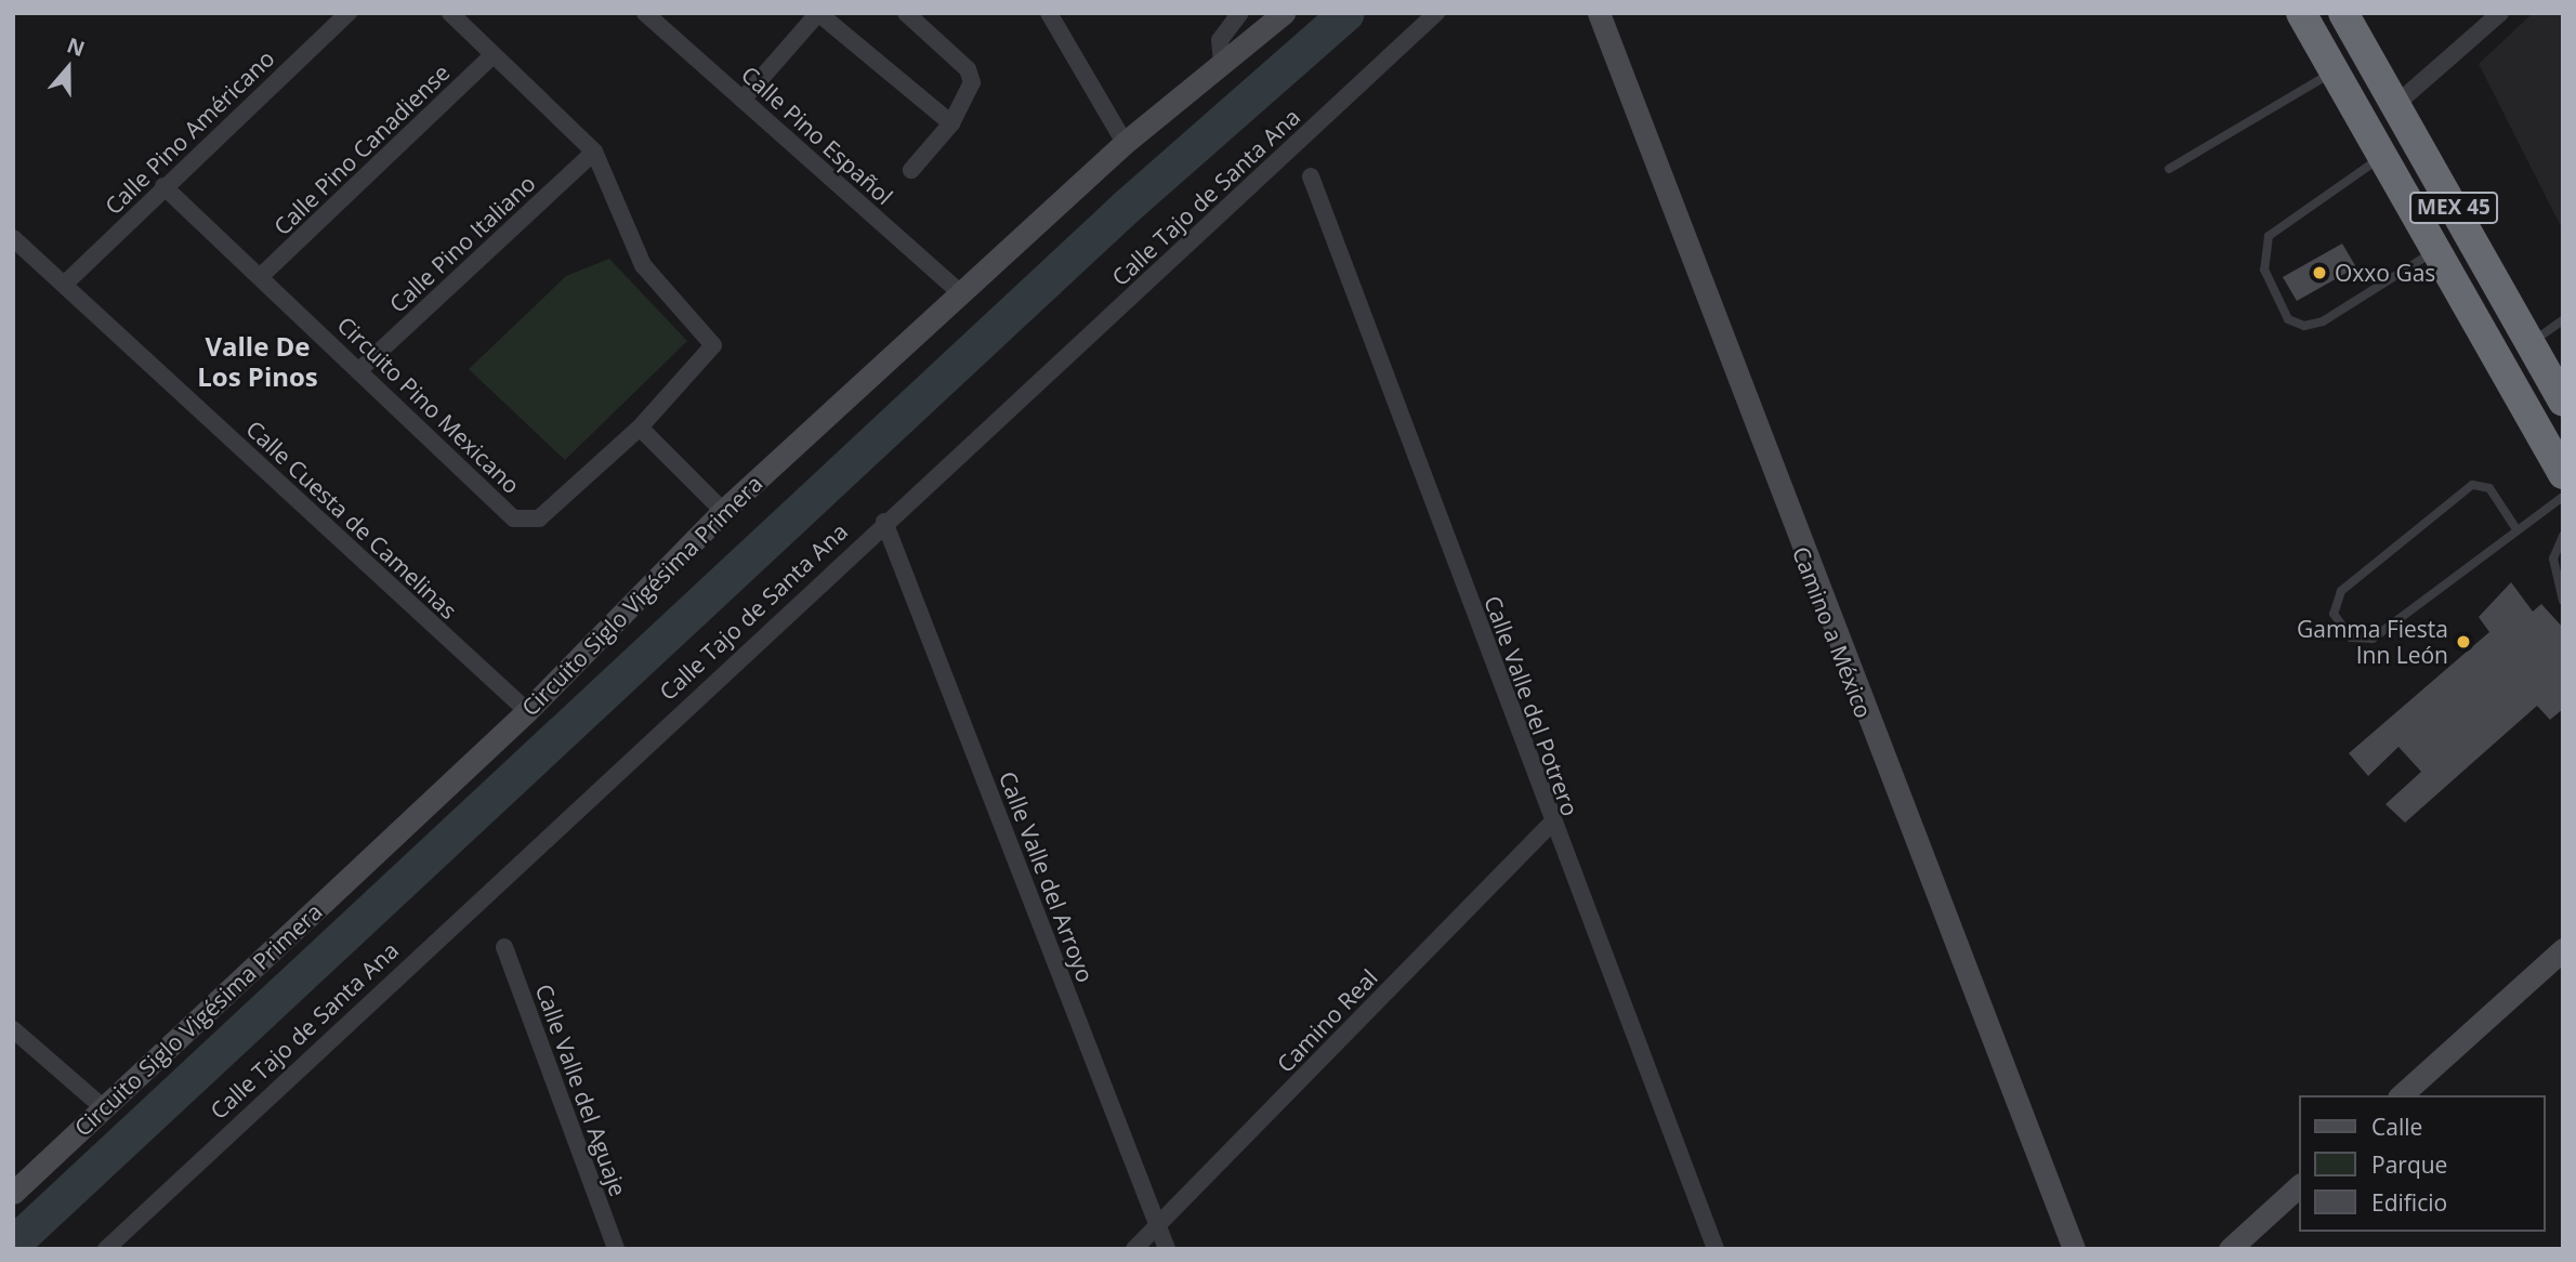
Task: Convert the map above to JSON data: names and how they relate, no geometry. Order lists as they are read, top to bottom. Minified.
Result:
{"streets":{"highway":["MEX 45"],"main road":["Circuito Siglo Vigésima Primera","Camino a México"],"street":["Calle Pino Américano","Calle Pino Español","Calle Pino Canadiense","Calle Tajo de Santa Ana","Calle Pino Italiano","Circuito Pino Mexicano","Calle Cuesta de Camelinas","Calle Valle del Potrero","Calle Valle del Arroyo","Camino Real","Calle Valle del Aguaje"]},"crossings":[["Calle Pino Américano","Circuito Pino Mexicano"],["Calle Pino Américano","Calle Cuesta de Camelinas"],["Calle Pino Español","Circuito Siglo Vigésima Primera"],["Calle Pino Canadiense","Circuito Pino Mexicano"],["Calle Tajo de Santa Ana","Calle Valle del Arroyo"],["Calle Pino Italiano","Circuito Pino Mexicano"],["Calle Cuesta de Camelinas","Circuito Siglo Vigésima Primera"],["Calle Valle del Potrero","Camino Real"],["Calle Valle del Arroyo","Camino Real"]],"districts":["Valle De Los Pinos"],"places":["Oxxo Gas","Gamma Fiesta Inn León"],"legend":["Calle","Parque","Edificio"],"north":"top"}
